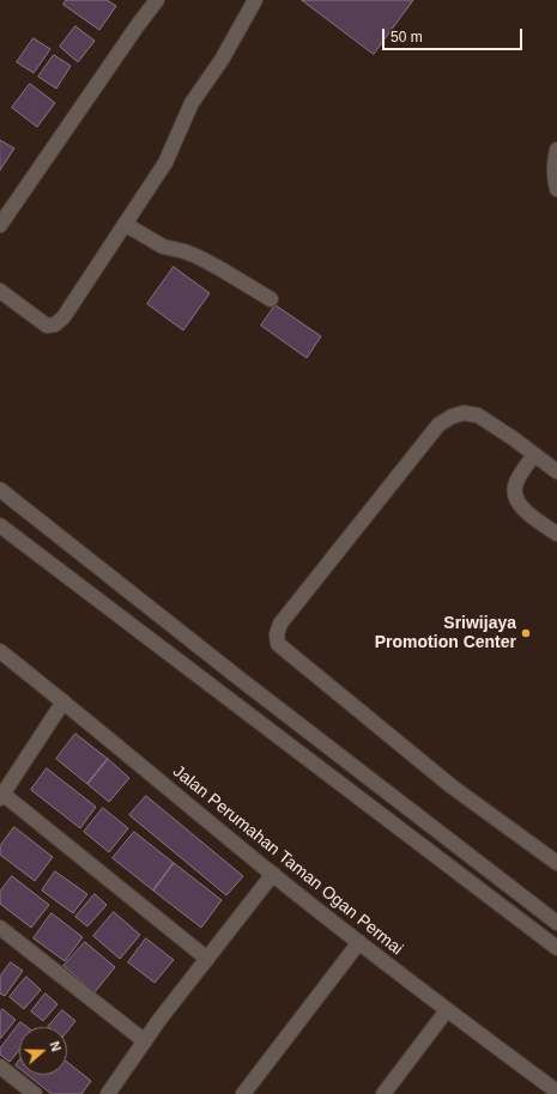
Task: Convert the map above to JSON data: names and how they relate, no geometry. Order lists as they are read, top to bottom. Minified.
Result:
{"streets":{"street":["Jalan Perumahan Taman Ogan Permai"]},"places":["Sriwijaya Promotion Center"],"scale_bar":"50 m","north":"right"}
